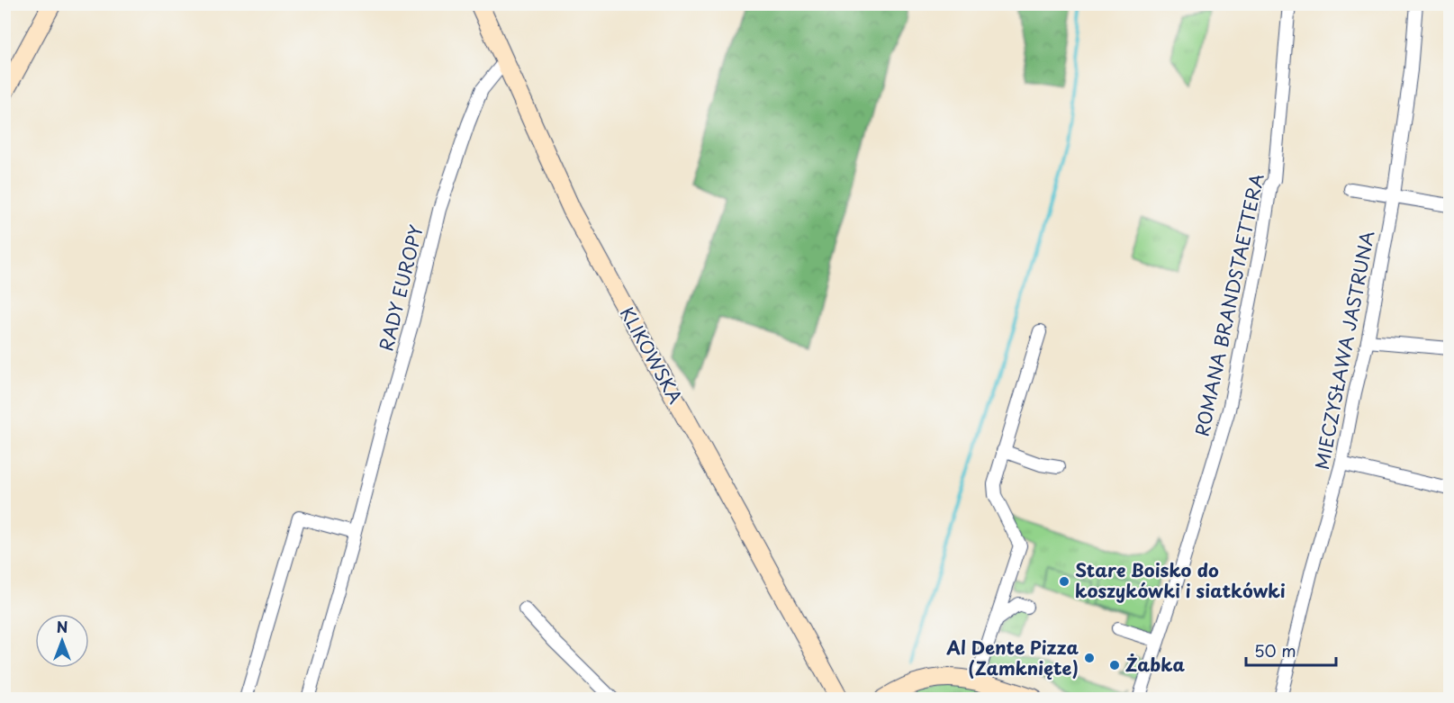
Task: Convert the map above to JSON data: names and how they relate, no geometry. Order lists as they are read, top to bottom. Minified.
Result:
{"streets":{"street":["RADY EUROPY","ROMANA BRANDSTAETTERA","MIECZYSŁAWA JASTRUNA","KLIKOWSKA"]},"crossings":[["RADY EUROPY","KLIKOWSKA"]],"places":["Stare Boisko do koszykówki i siatkówki","Al Dente Pizza (Zamknięte)","Żabka"],"scale_bar":"50 m","north":"top"}
